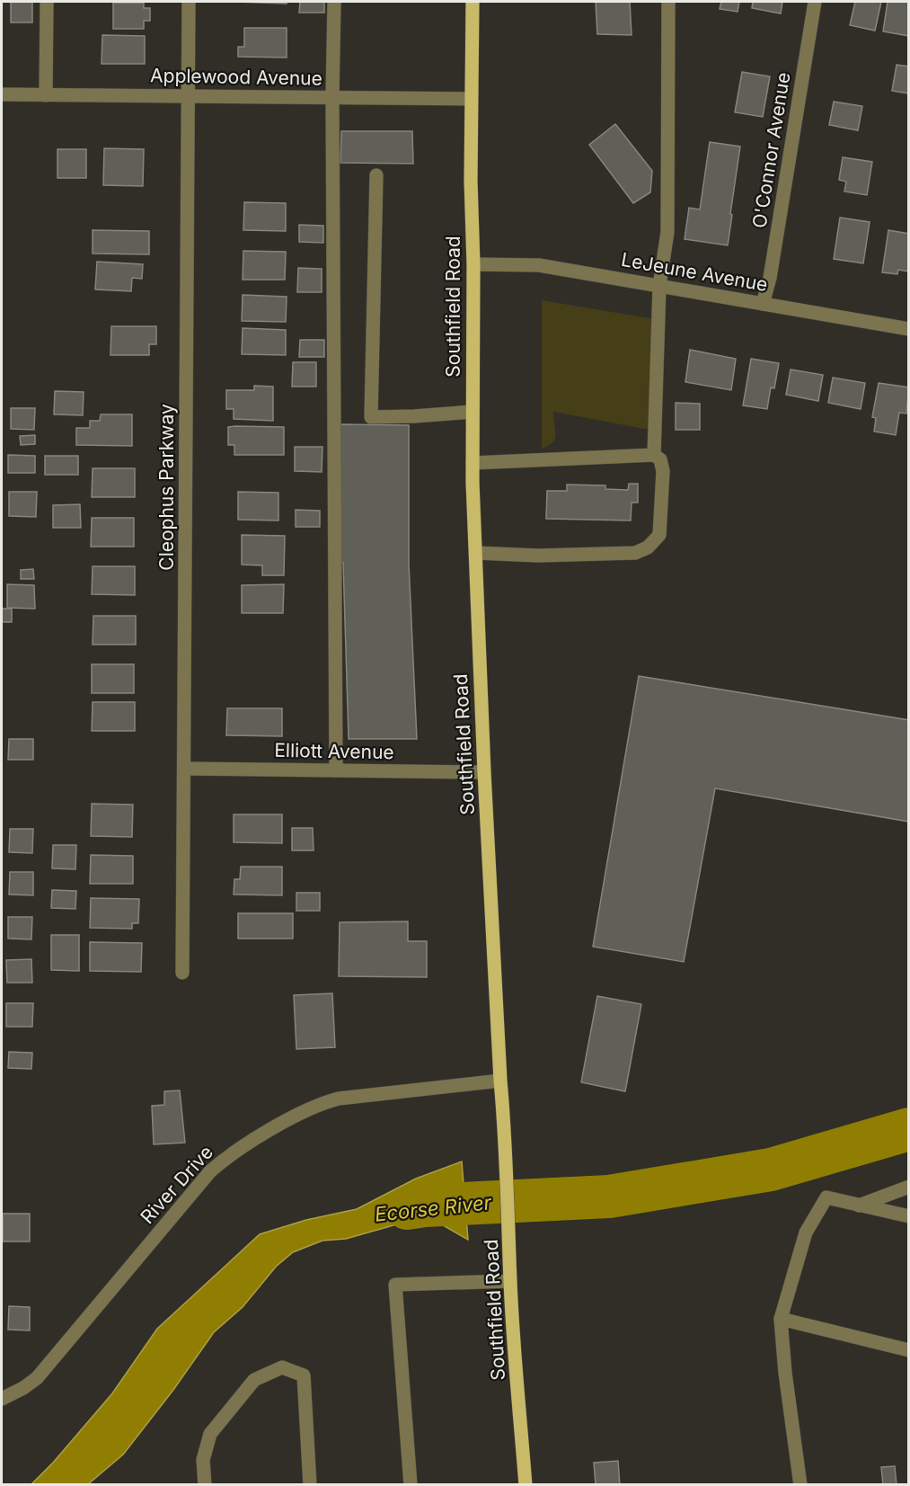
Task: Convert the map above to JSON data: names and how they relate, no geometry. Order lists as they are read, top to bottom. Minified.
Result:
{"streets":{"main road":["Southfield Road"],"street":["Applewood Avenue","O'Connor Avenue","LeJeune Avenue","Cleophus Parkway","Elliott Avenue","River Drive"]},"crossings":[["Applewood Avenue","Southfield Road"],["Applewood Avenue","Cleophus Parkway"],["O'Connor Avenue","LeJeune Avenue"],["LeJeune Avenue","Southfield Road"],["Southfield Road","Elliott Avenue"],["Southfield Road","River Drive"],["Cleophus Parkway","Elliott Avenue"]],"water":["Ecorse River"]}
